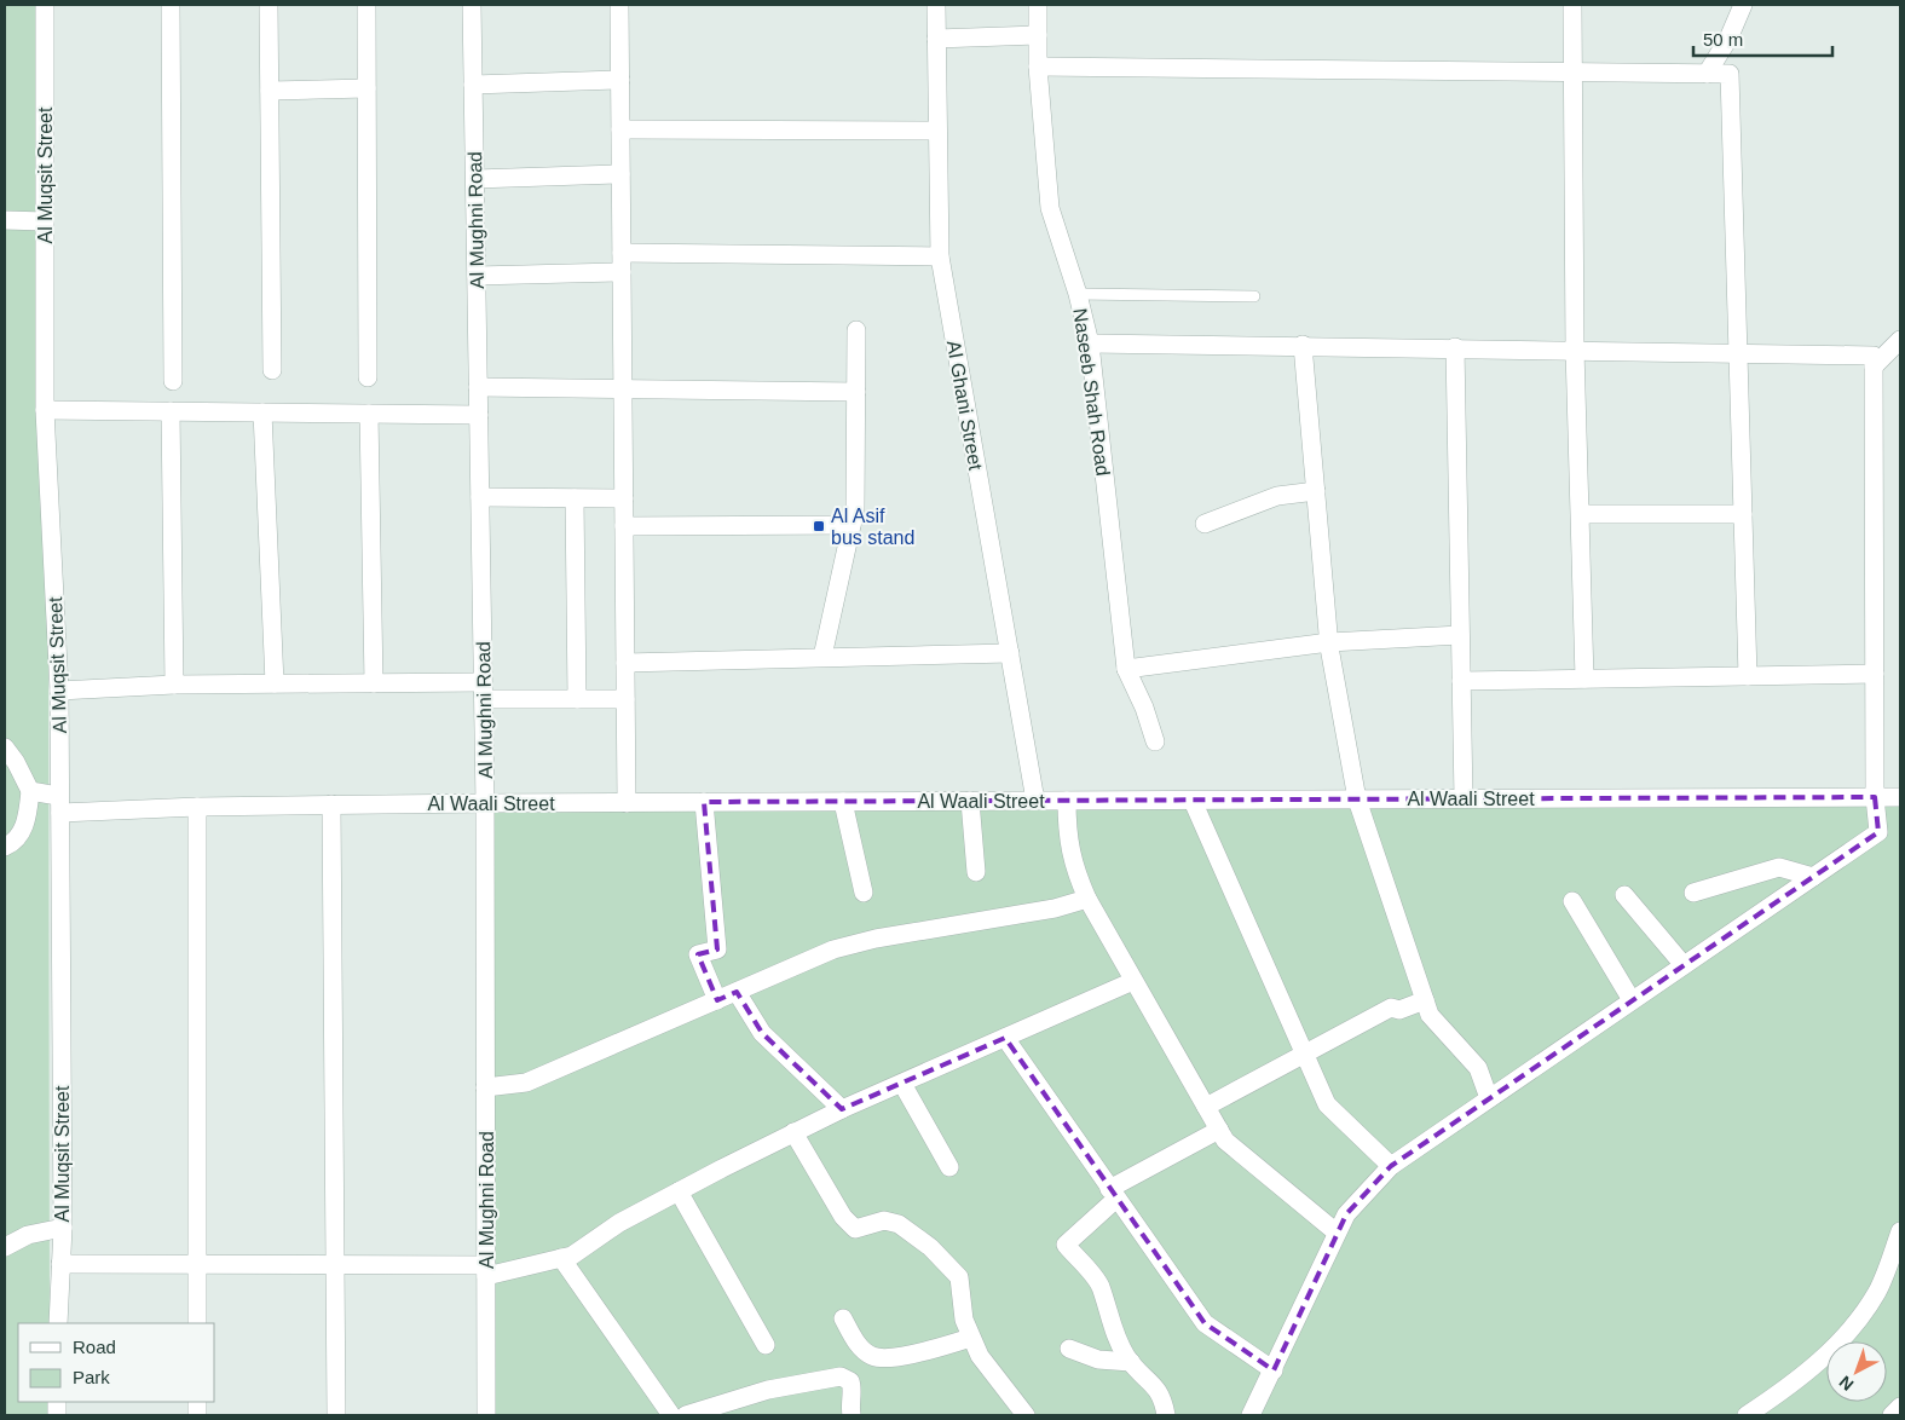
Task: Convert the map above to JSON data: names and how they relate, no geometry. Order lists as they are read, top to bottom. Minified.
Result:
{"streets":{"street":["Al Muqsit Street","Al Mughni Road","Naseeb Shah Road","Al Ghani Street","Al Waali Street"]},"crossings":[["Al Muqsit Street","Al Waali Street"],["Al Mughni Road","Al Waali Street"],["Al Ghani Street","Al Waali Street"]],"places":{"transit":["Al Asif bus stand"]},"legend":["Road","Park"],"scale_bar":"50 m","north":"bottom left"}
